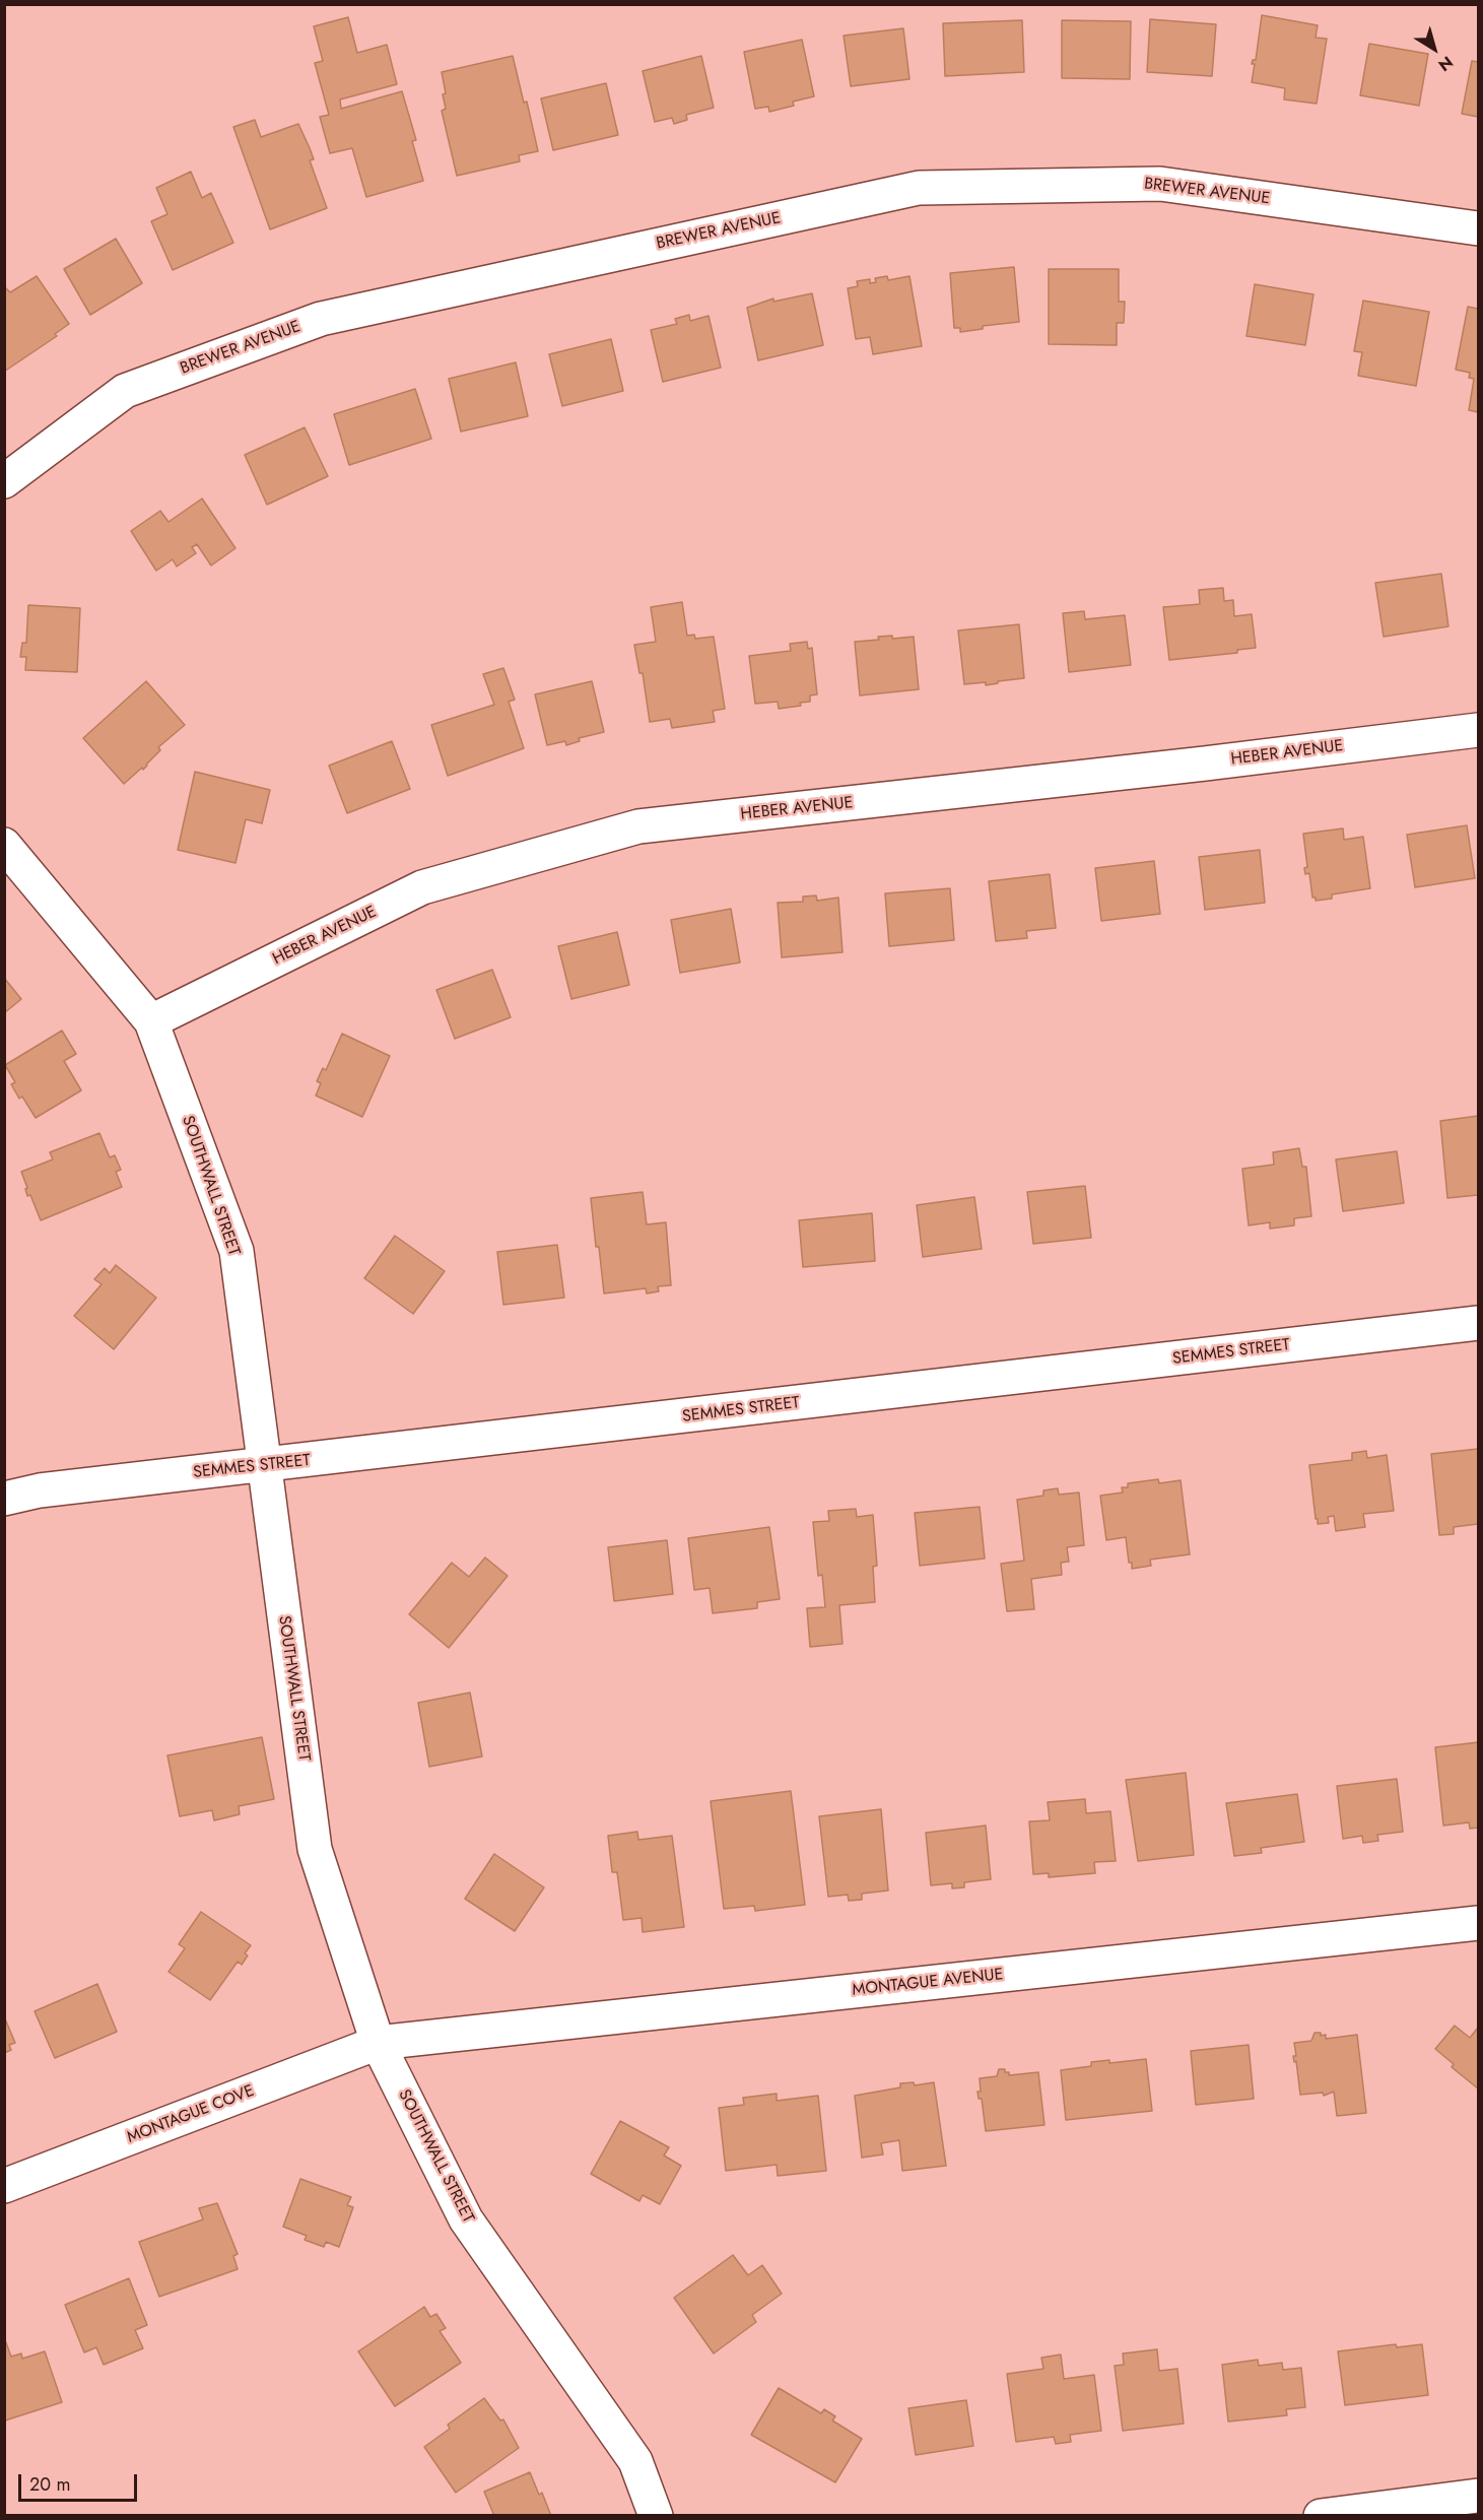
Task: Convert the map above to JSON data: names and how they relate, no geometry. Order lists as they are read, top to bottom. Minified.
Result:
{"streets":{"street":["BREWER AVENUE","HEBER AVENUE","SOUTHWALL STREET","SEMMES STREET","MONTAGUE AVENUE","MONTAGUE COVE"]},"crossings":[["HEBER AVENUE","SOUTHWALL STREET"],["SOUTHWALL STREET","SEMMES STREET"],["SOUTHWALL STREET","MONTAGUE AVENUE"],["SOUTHWALL STREET","MONTAGUE COVE"],["MONTAGUE AVENUE","MONTAGUE COVE"]],"scale_bar":"20 m","north":"bottom right"}
